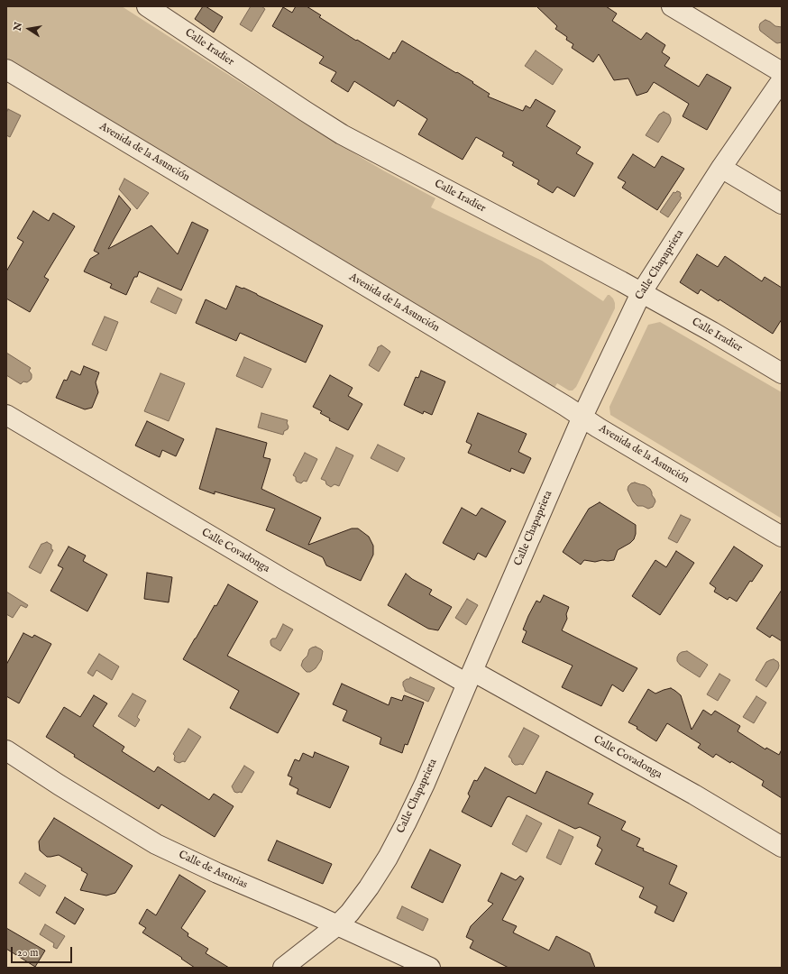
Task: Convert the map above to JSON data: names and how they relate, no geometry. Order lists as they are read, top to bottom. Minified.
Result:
{"streets":{"street":["Calle Iradier","Avenida de la Asunción","Calle Chapaprieta","Calle Covadonga","Calle de Asturias"]},"crossings":[["Calle Iradier","Calle Chapaprieta"],["Avenida de la Asunción","Calle Chapaprieta"],["Calle Chapaprieta","Calle Covadonga"],["Calle Chapaprieta","Calle de Asturias"]],"scale_bar":"20 m","north":"left"}
